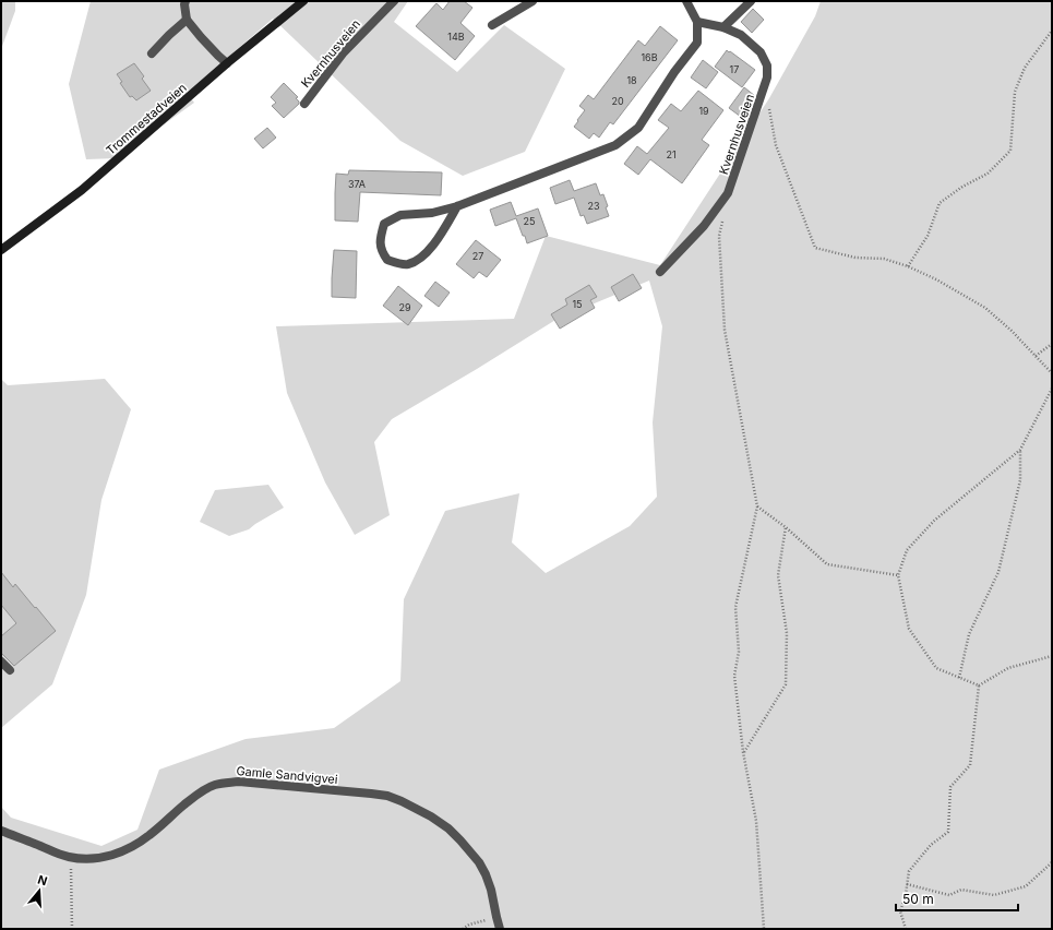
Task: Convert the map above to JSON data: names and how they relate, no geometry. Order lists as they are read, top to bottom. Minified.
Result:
{"streets":{"main road":["Trommestadveien"],"street":["Kvernhusveien","Gamle Sandvigvei"]},"house_numbers":["14B","16B","17","18","20","19","21","37A","23","25","27","15","29"],"scale_bar":"50 m","north":"top"}
